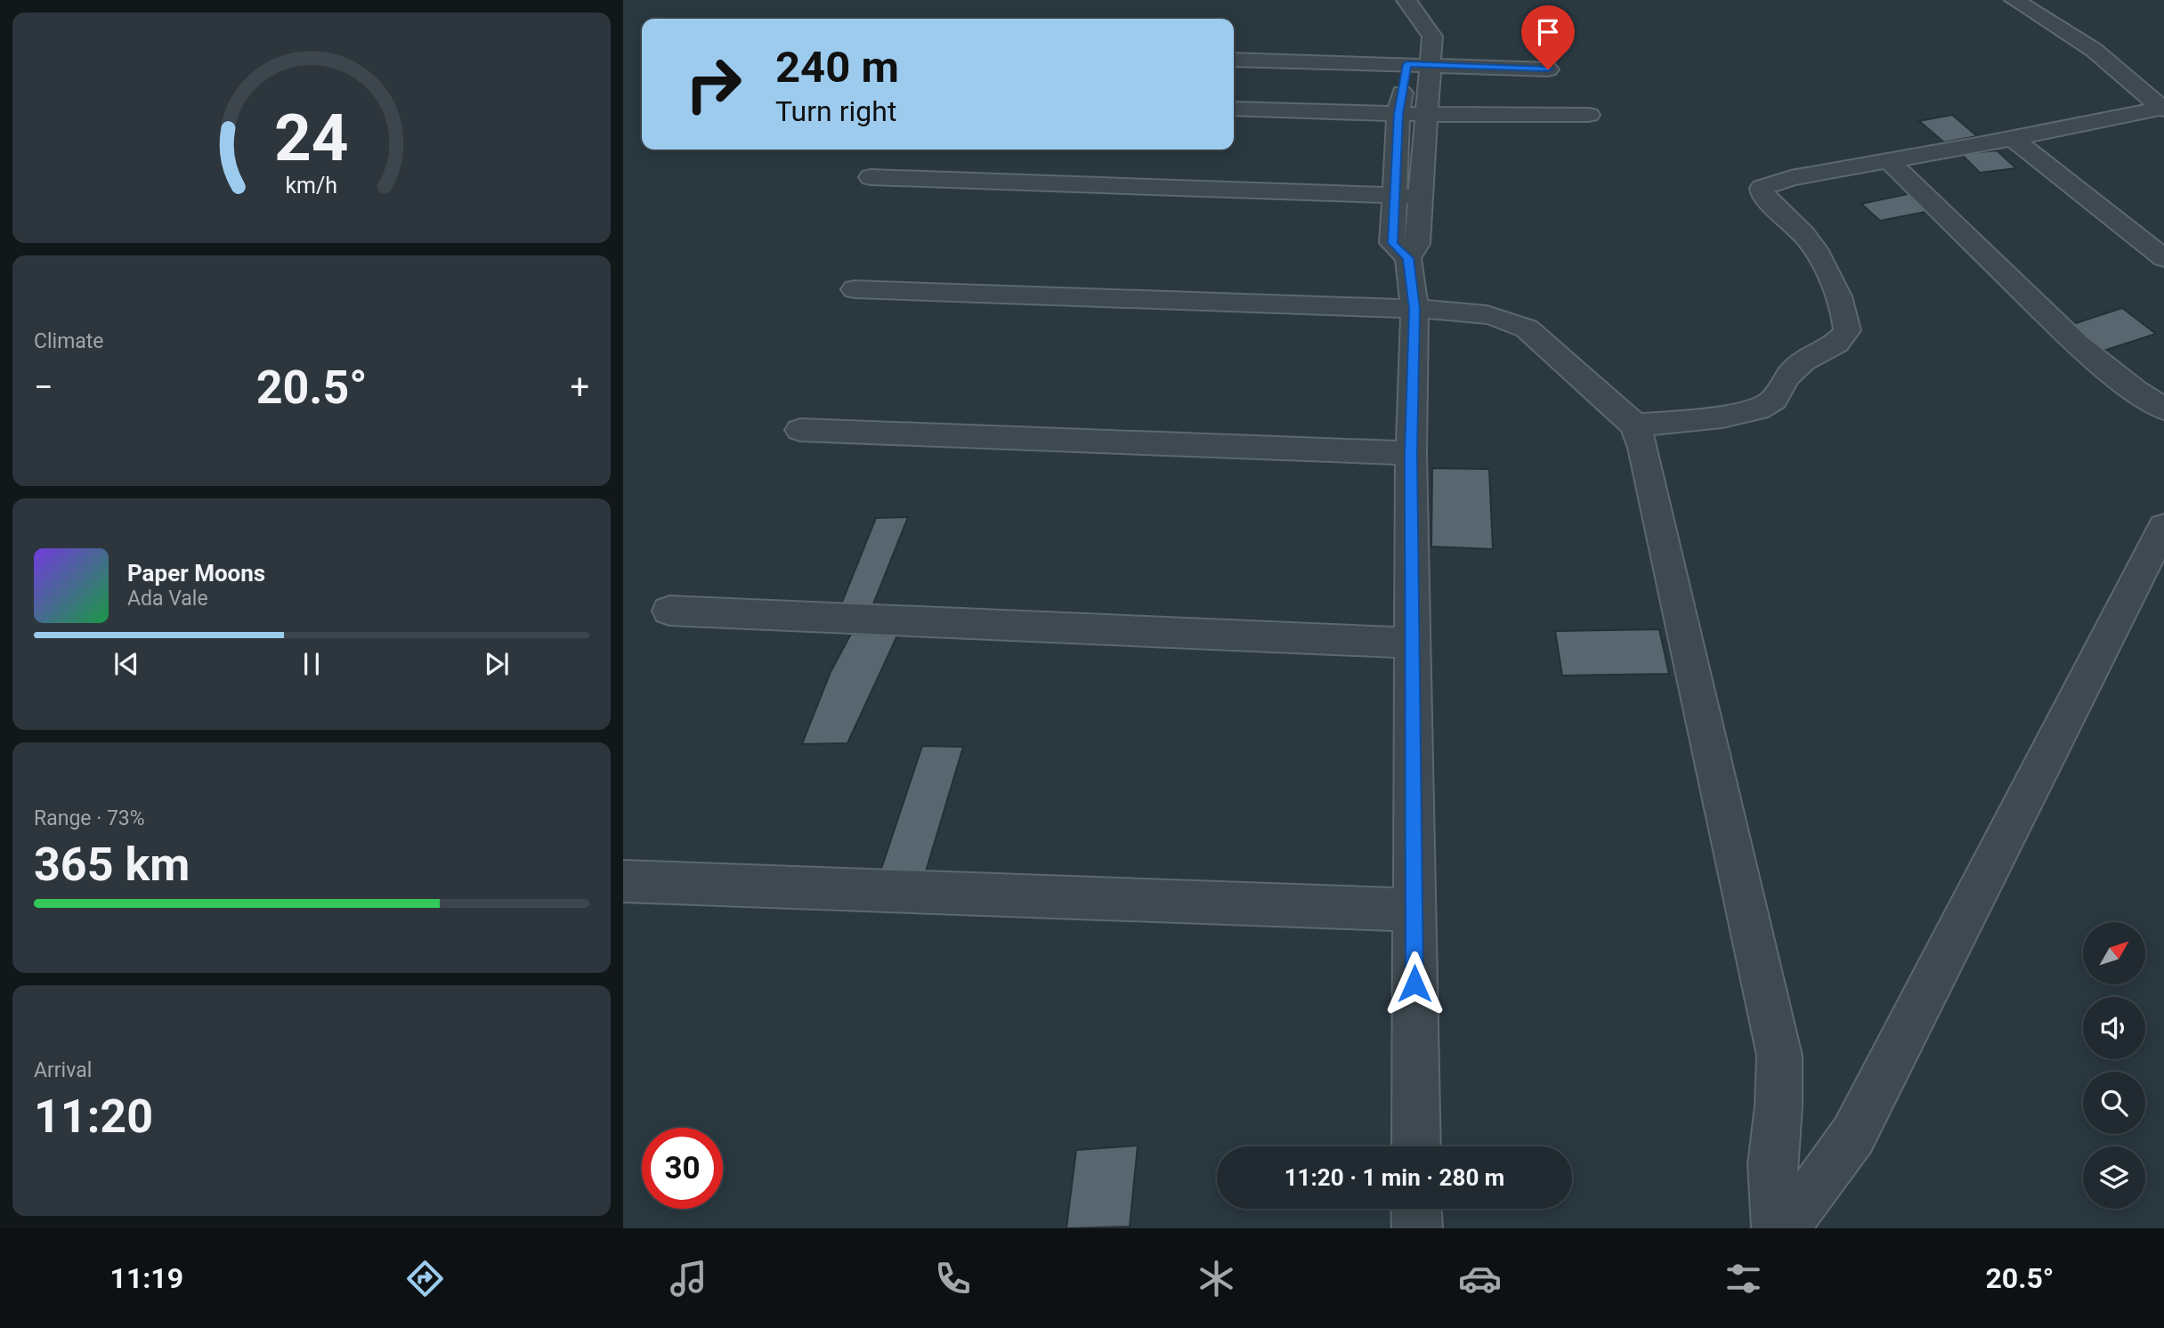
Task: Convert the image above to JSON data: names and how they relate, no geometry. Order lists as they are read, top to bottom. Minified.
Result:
{"north":"top right","page":{"turn":["240 m","Turn right"],"tile":["Climate",["Range · 73%","365 km"],["Arrival","11:20"]],"heat":["−","20.5°","+"],"song":["Paper Moons","Ada Vale"],"limit":"30","trip":"11:20 · 1 min · 280 m","tabs":["11:19","20.5°"],"gauge":["24","km/h"]}}
